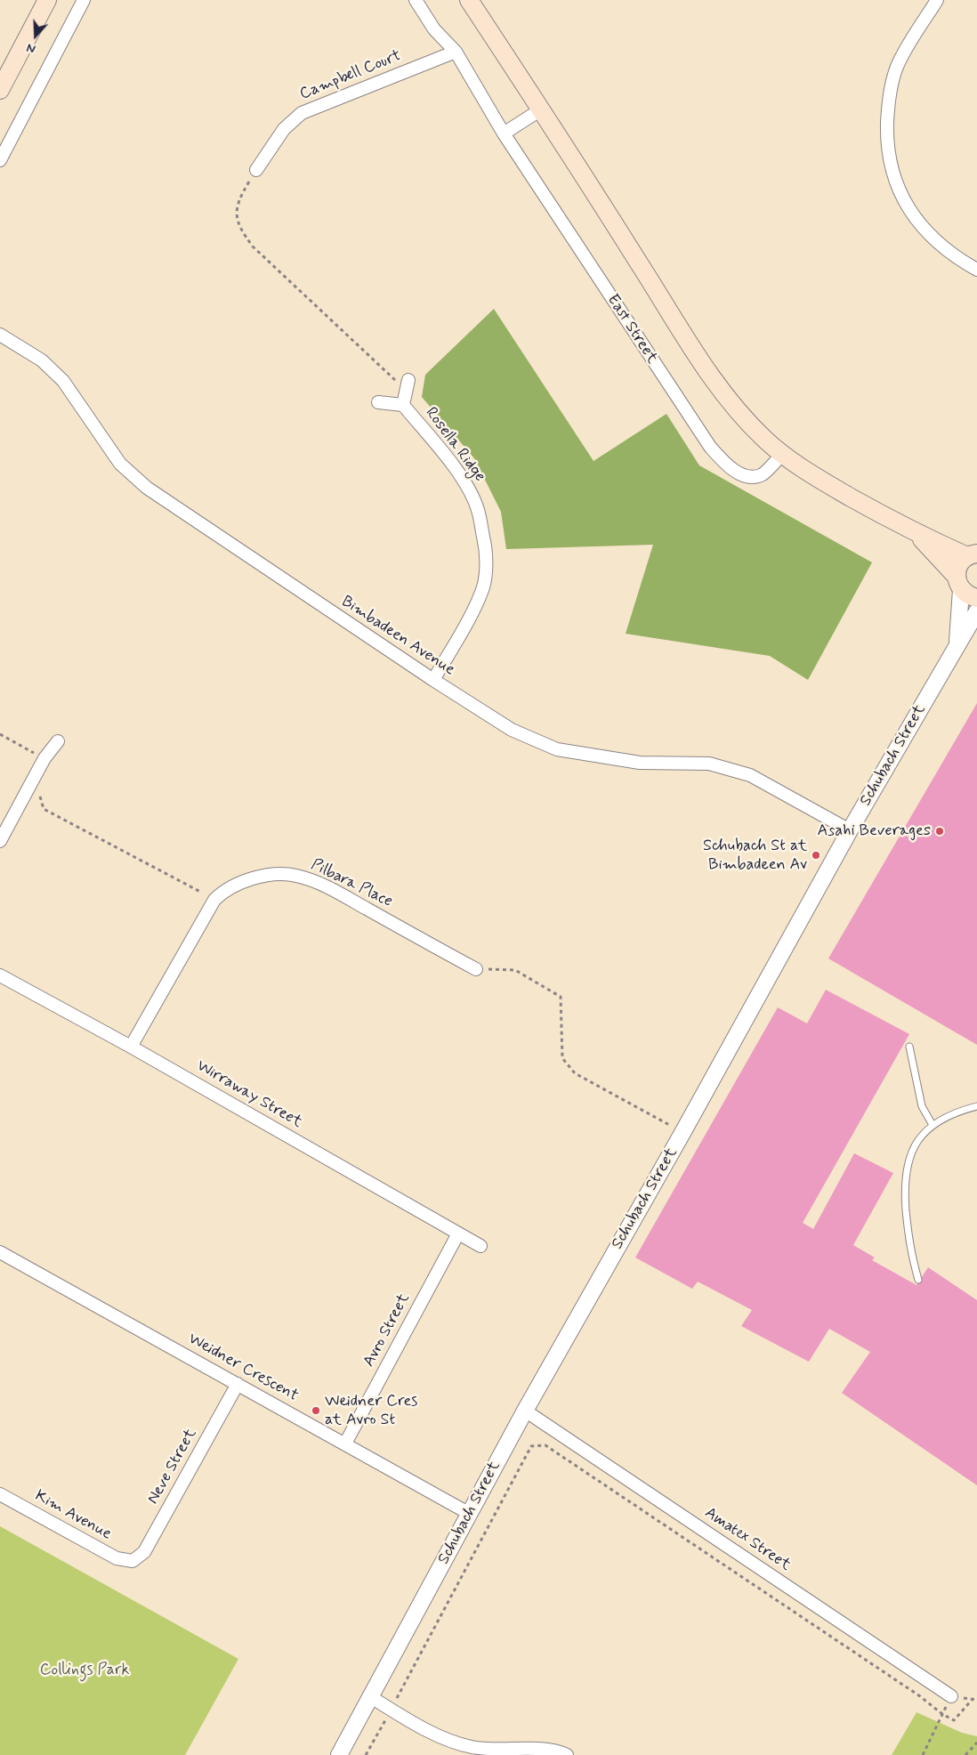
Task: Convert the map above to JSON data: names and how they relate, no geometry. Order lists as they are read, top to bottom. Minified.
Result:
{"streets":{"street":["Campbell Court","East Street","Rosella Ridge","Bimbadeen Avenue","Schubach Street","Pilbara Place","Wirraway Street","Avro Street","Weidner Crescent","Neve Street","Kim Avenue","Amatex Street"]},"crossings":[["Campbell Court","East Street"],["Rosella Ridge","Bimbadeen Avenue"],["Bimbadeen Avenue","Schubach Street"],["Schubach Street","Weidner Crescent"],["Schubach Street","Amatex Street"],["Pilbara Place","Wirraway Street"],["Wirraway Street","Avro Street"],["Avro Street","Weidner Crescent"],["Weidner Crescent","Neve Street"],["Neve Street","Kim Avenue"]],"parks":["Collings Park"],"places":["Asahi Beverages","Schubach St at Bimbadeen Av","Weidner Cres at Avro St"],"north":"bottom"}
